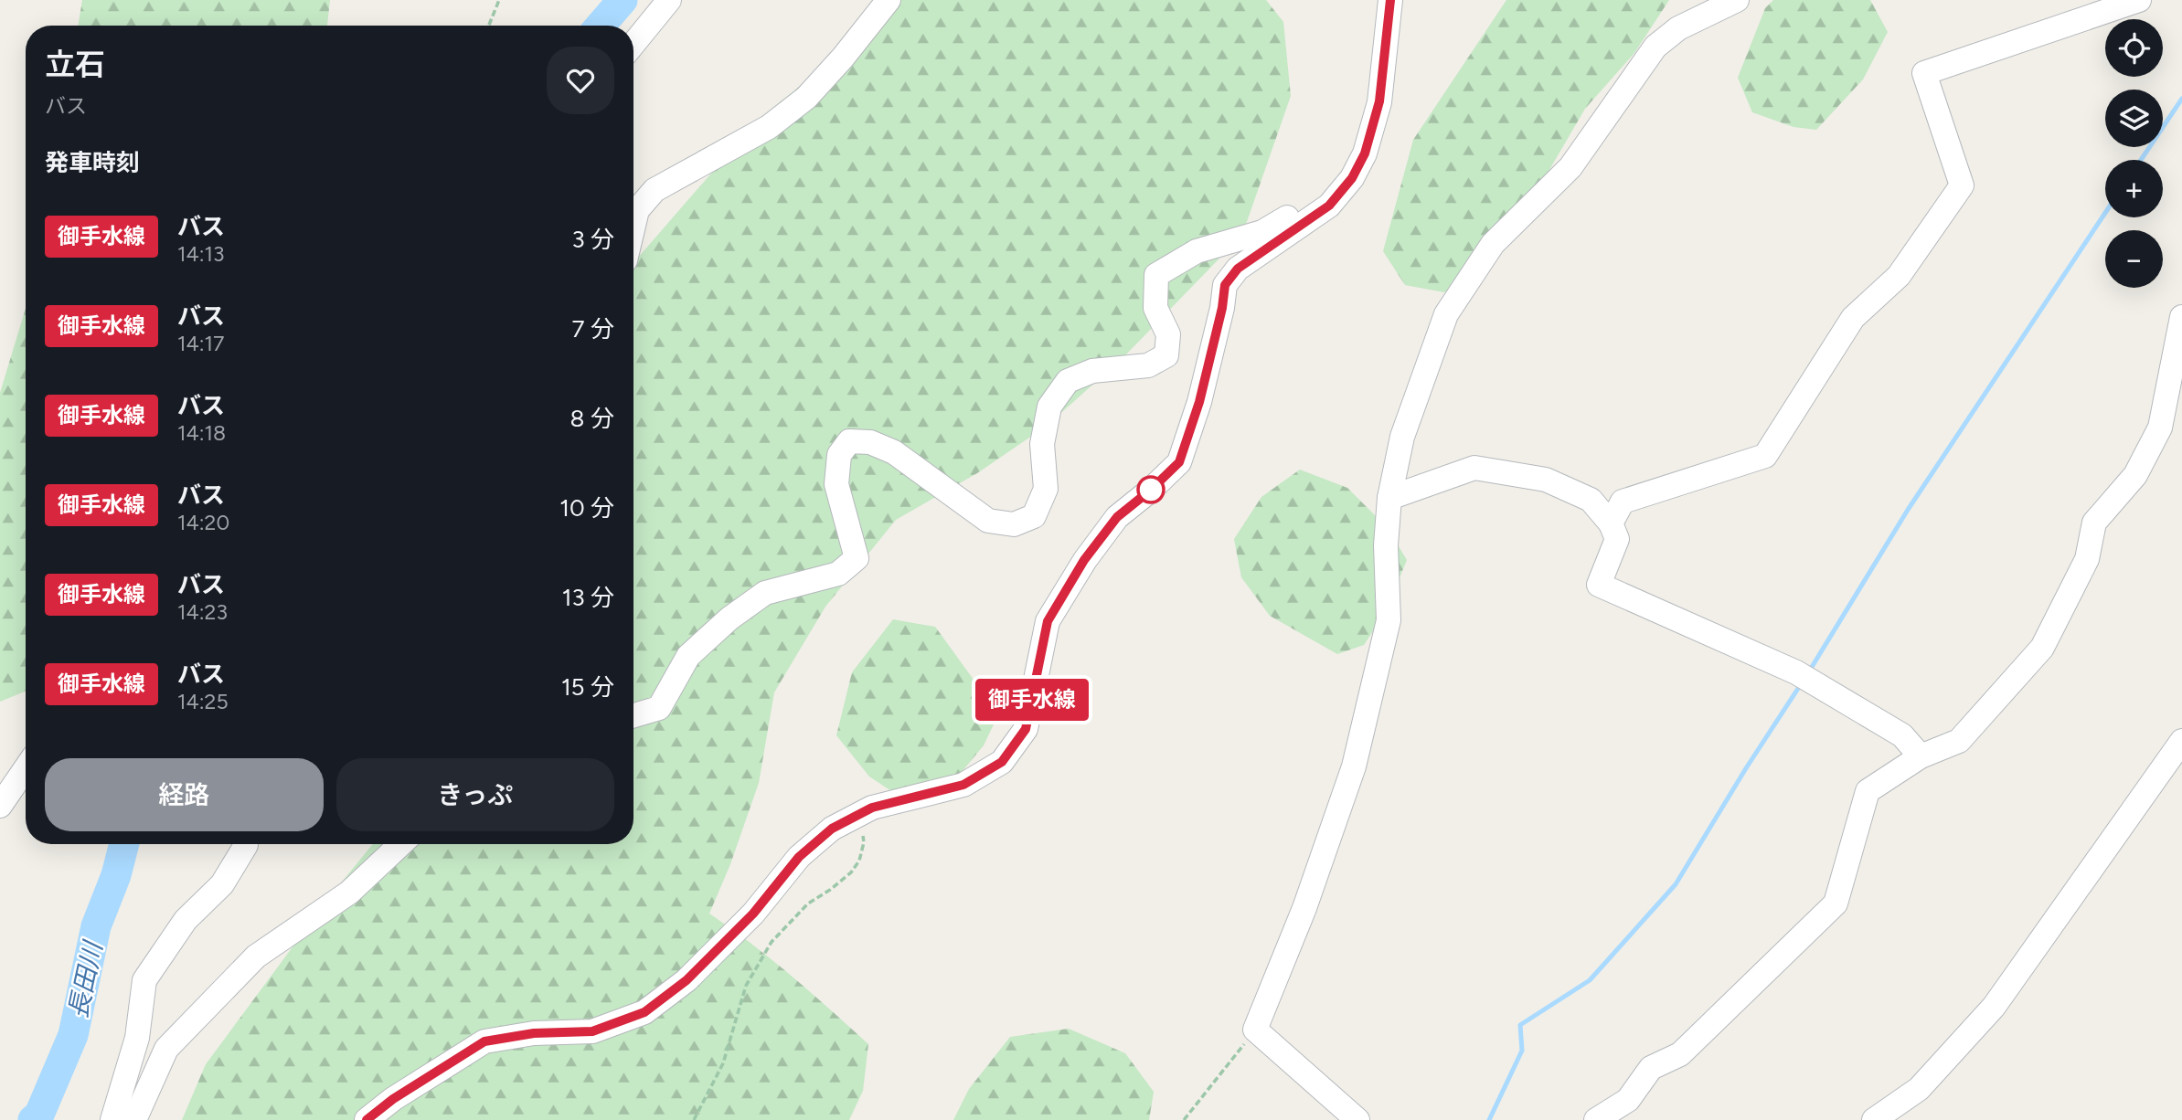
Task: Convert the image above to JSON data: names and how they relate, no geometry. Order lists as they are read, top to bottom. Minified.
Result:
{"water":["長田川"],"lines":["bus line 御手水線"],"page":{"on_map":"御手水線","map_buttons":["+","−"],"heading":[["立石","バス"],"発車時刻"],"list":[{"mark":"御手水線","name":"バス","note":"14:13","value":"3 分"},{"mark":"御手水線","name":"バス","note":"14:17","value":"7 分"},{"mark":"御手水線","name":"バス","note":"14:18","value":"8 分"},{"mark":"御手水線","name":"バス","note":"14:20","value":"10 分"},{"mark":"御手水線","name":"バス","note":"14:23","value":"13 分"},{"mark":"御手水線","name":"バス","note":"14:25","value":"15 分"}],"buttons":["経路","きっぷ"]}}
